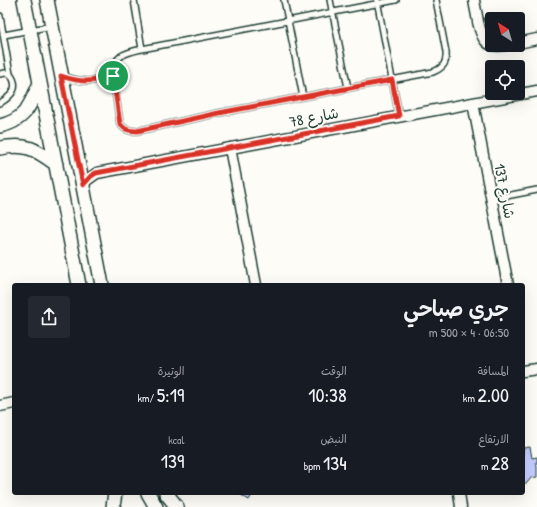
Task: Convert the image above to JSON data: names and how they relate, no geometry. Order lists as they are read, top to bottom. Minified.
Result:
{"streets":{"street":["شارع 78","شارع 137"]},"crossings":[["شارع 78","شارع 137"]],"north":"top left","page":{"heading":["جري صباحي","06:50 · 4 × 500 m"],"stats":[["المسافة","2.00 km"],["الوقت","10:38"],["الوتيرة","5:19 /km"],["الارتفاع","28 m"],["النبض","134 bpm"],["kcal","139"]]}}
